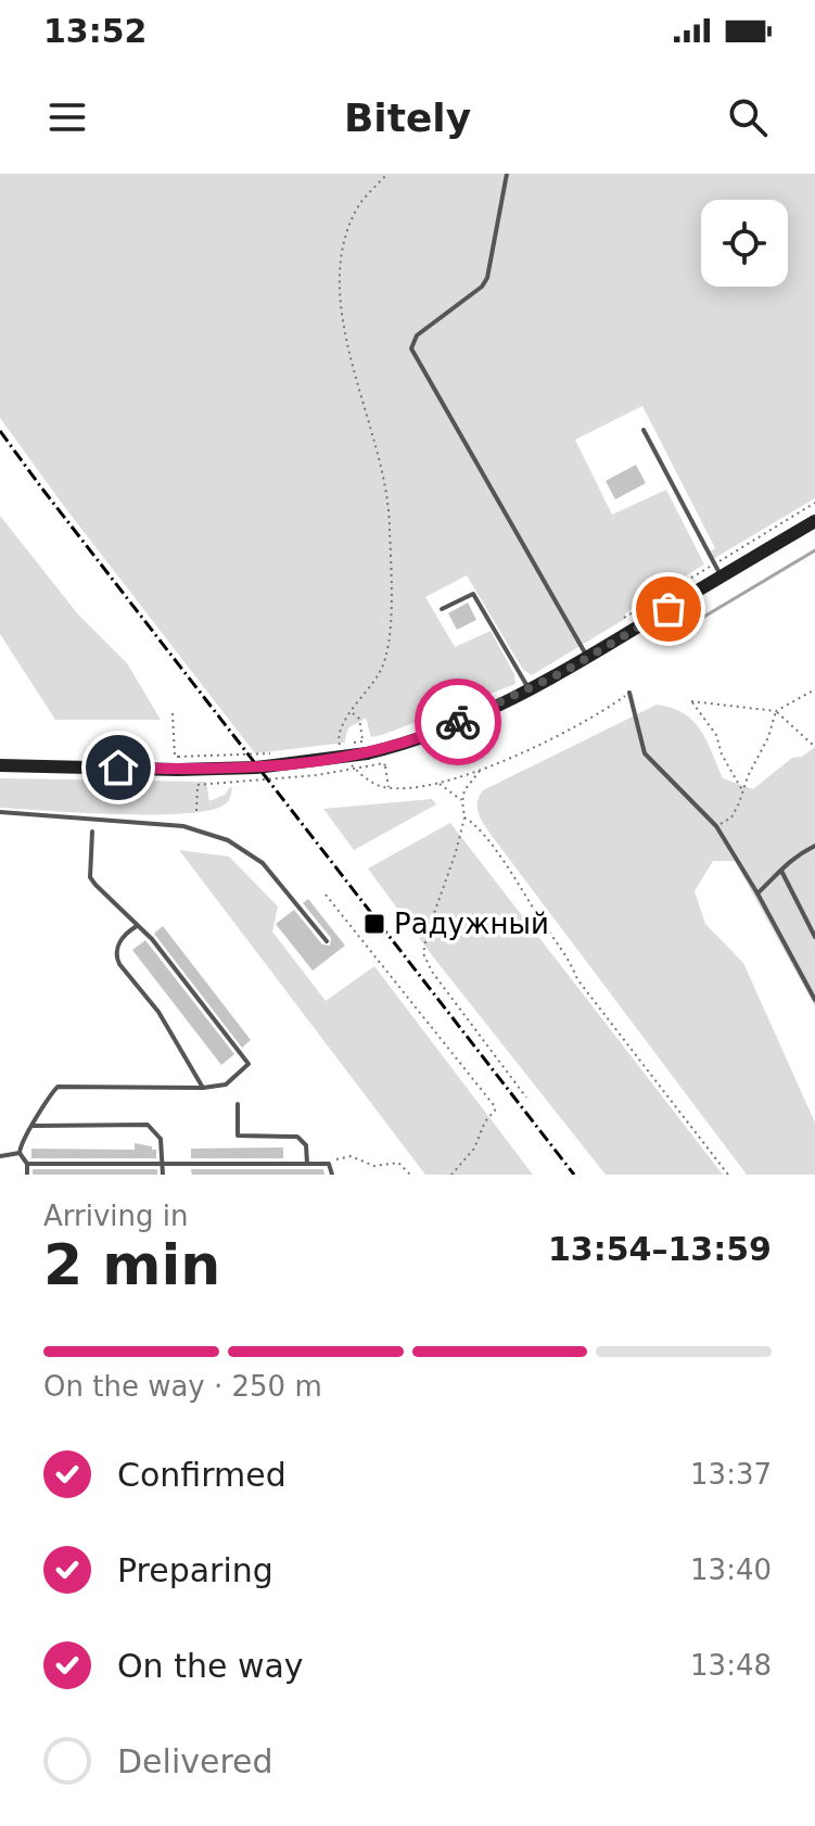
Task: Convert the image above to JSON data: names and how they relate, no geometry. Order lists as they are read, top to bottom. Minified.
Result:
{"places":{"transit":["Радужный"]},"page":{"status":"13:52","header":"Bitely","heading":["2 min","Arriving in","13:54–13:59"],"bar":"On the way · 250 m","list":[["Confirmed","13:37"],["Preparing","13:40"],["On the way","13:48"],"Delivered"]}}
